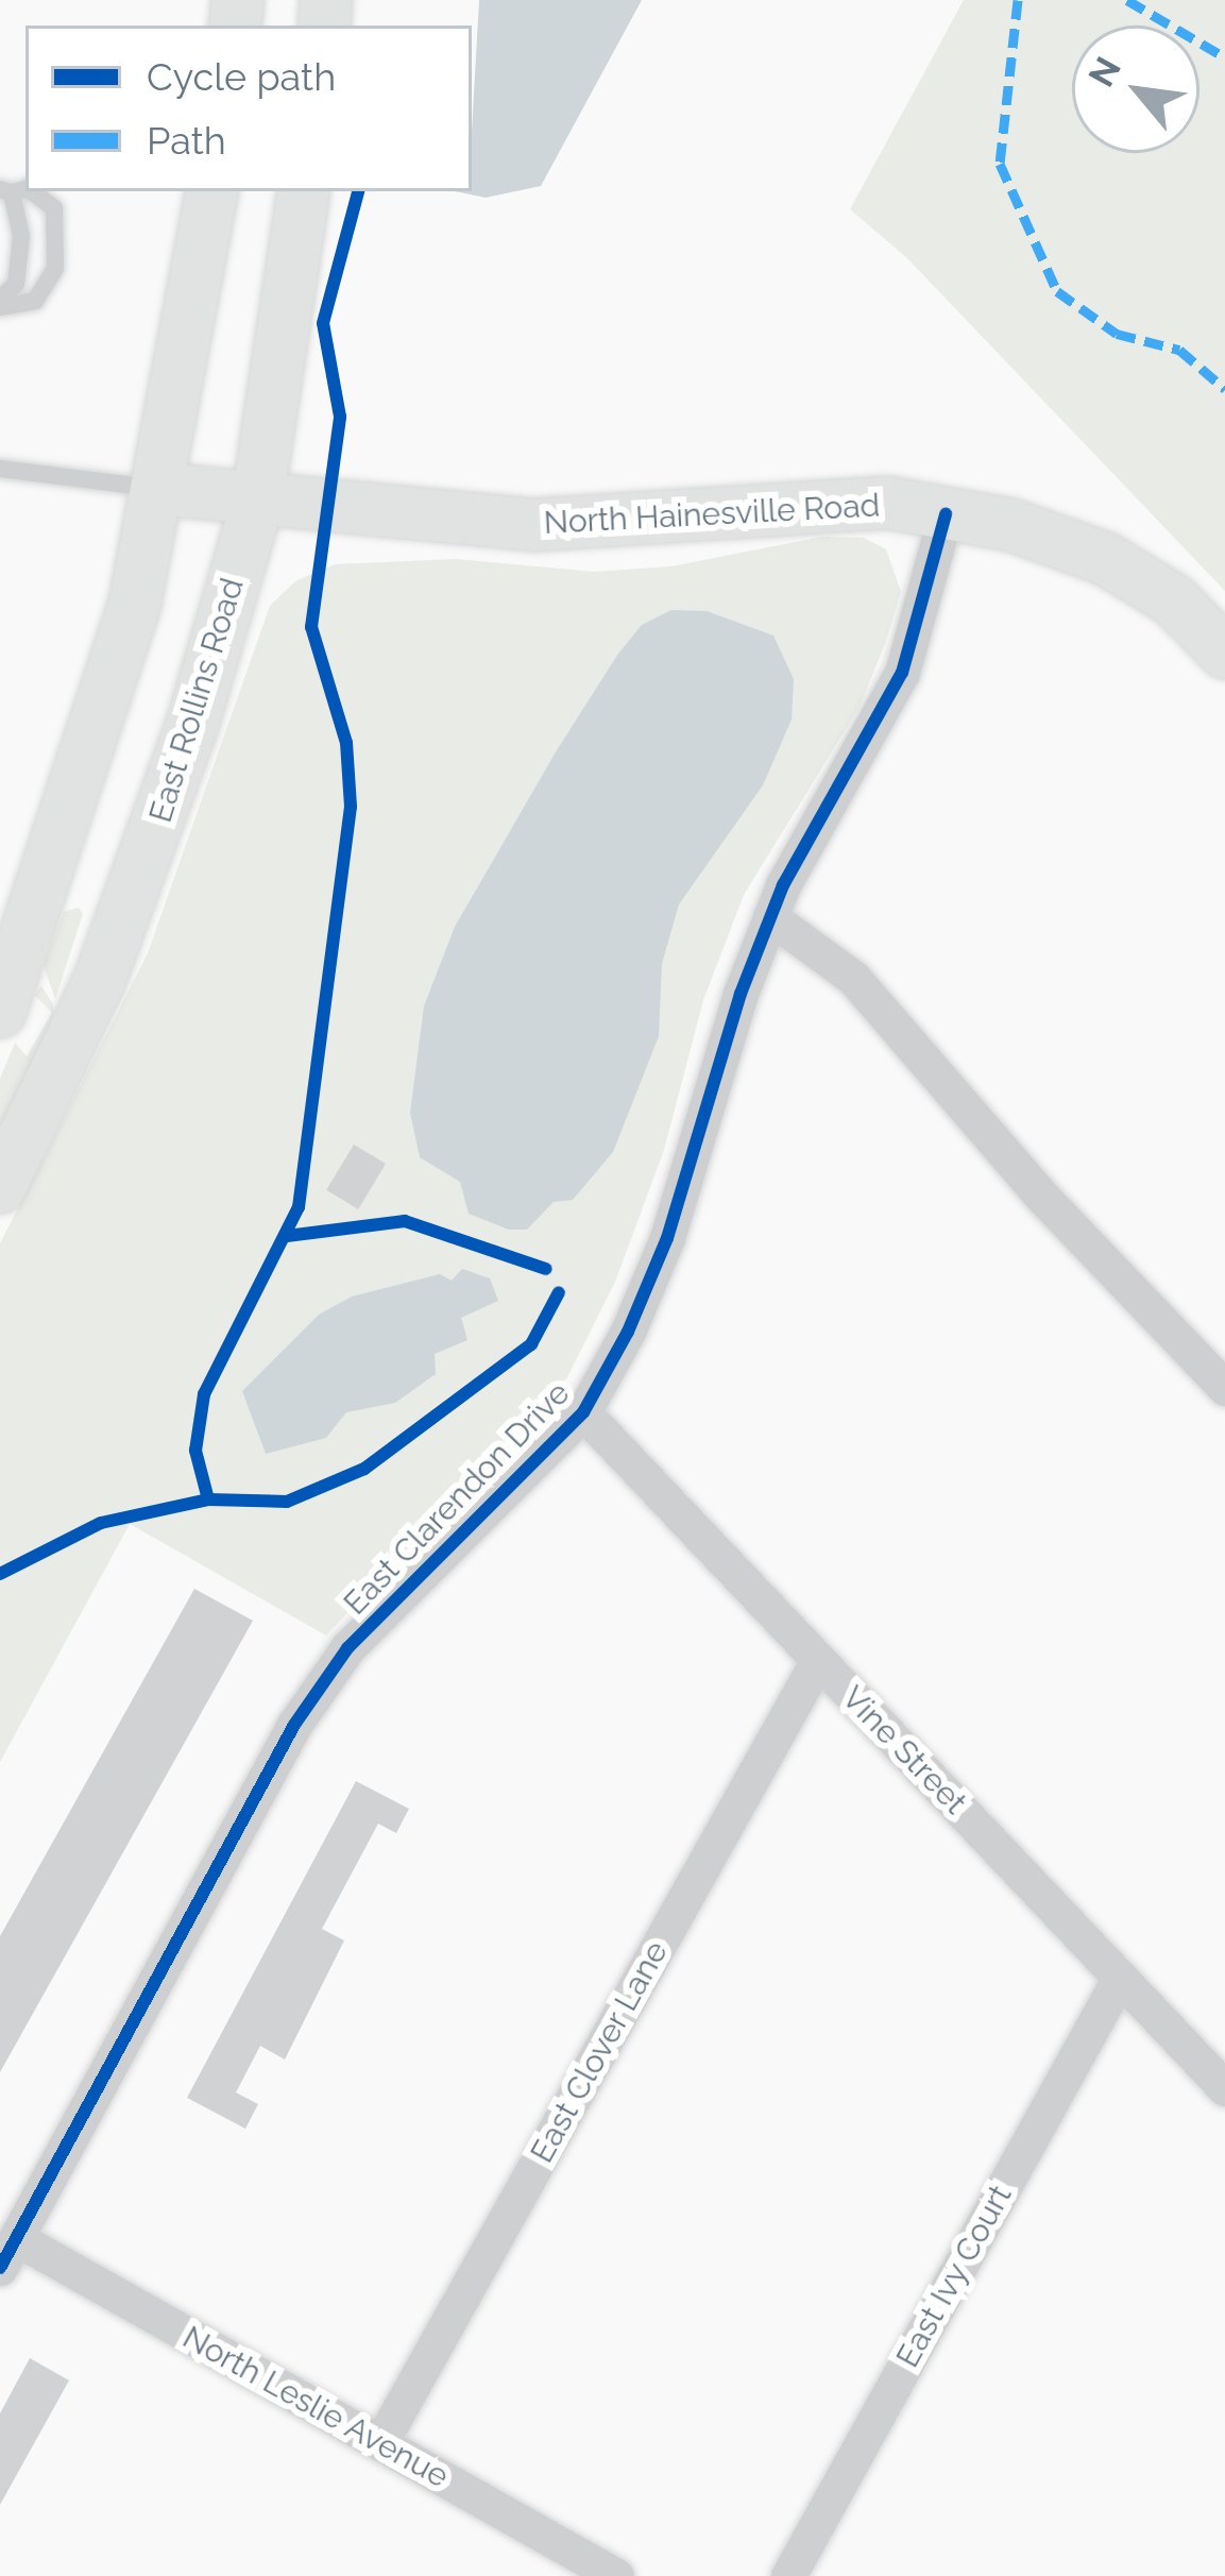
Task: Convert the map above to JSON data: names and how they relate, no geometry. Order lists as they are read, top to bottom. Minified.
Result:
{"streets":{"main road":["North Hainesville Road","East Rollins Road"],"street":["East Clarendon Drive","Vine Street","East Clover Lane","East Ivy Court","North Leslie Avenue"]},"crossings":[["North Hainesville Road","East Rollins Road"],["North Hainesville Road","East Clarendon Drive"],["East Clarendon Drive","Vine Street"],["East Clarendon Drive","North Leslie Avenue"],["Vine Street","East Clover Lane"],["Vine Street","East Ivy Court"],["East Clover Lane","North Leslie Avenue"]],"legend":["Cycle path","Path"],"north":"top left"}
